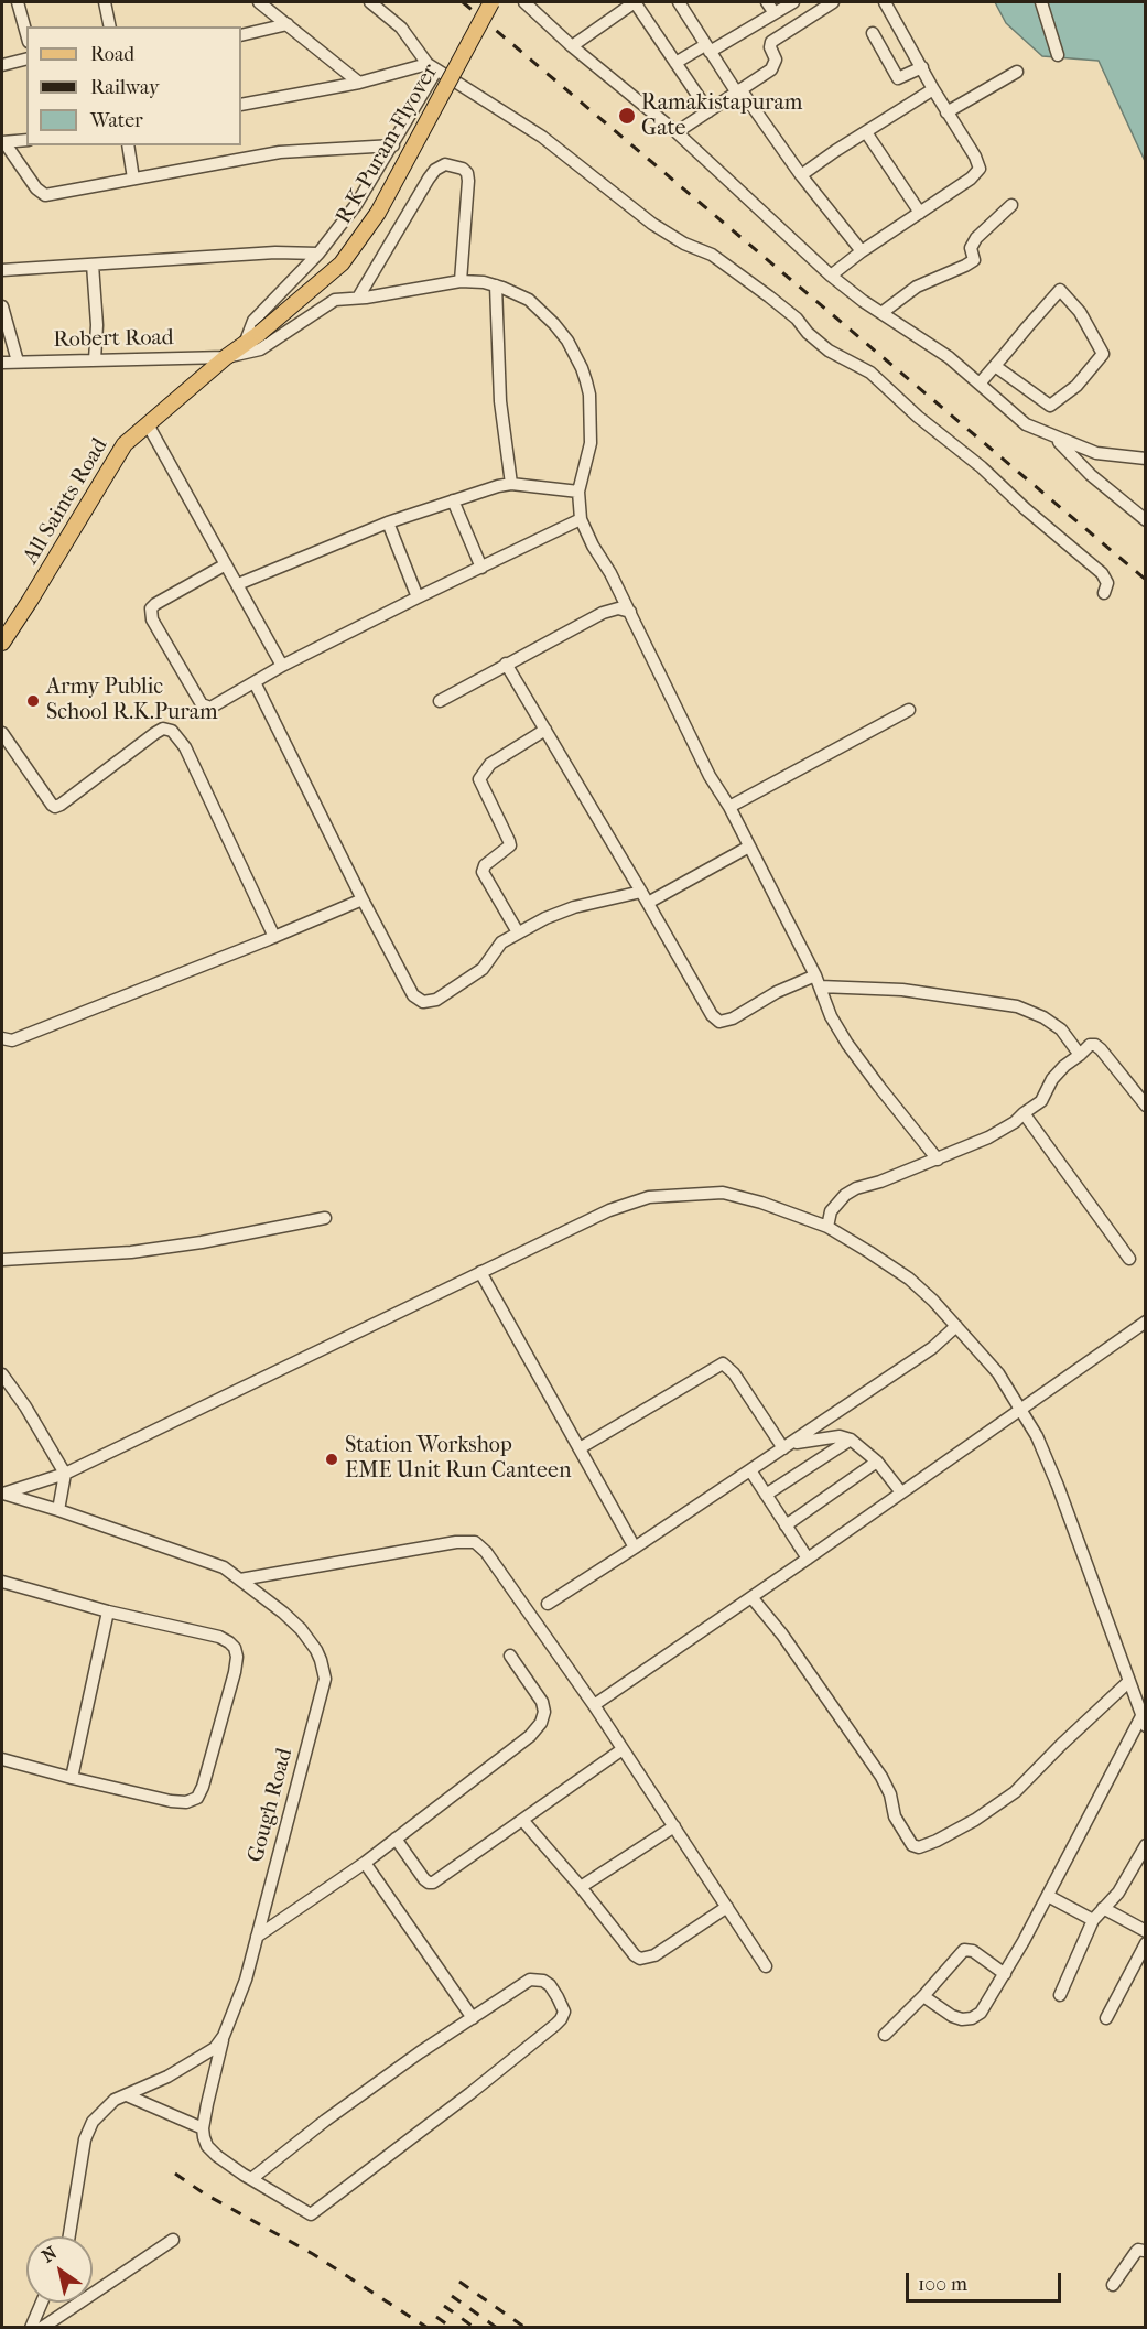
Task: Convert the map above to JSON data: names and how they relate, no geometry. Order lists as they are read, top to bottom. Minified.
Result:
{"streets":{"main road":["R K Puram Flyover","All Saints Road"],"street":["Robert Road","Gough Road"]},"crossings":[["R K Puram Flyover","All Saints Road"],["Robert Road","All Saints Road"]],"places":["Ramakistapuram Gate","Army Public School R.K.Puram","Station Workshop EME Unit Run Canteen"],"legend":["Road","Railway","Water"],"scale_bar":"100 m","north":"top left"}
